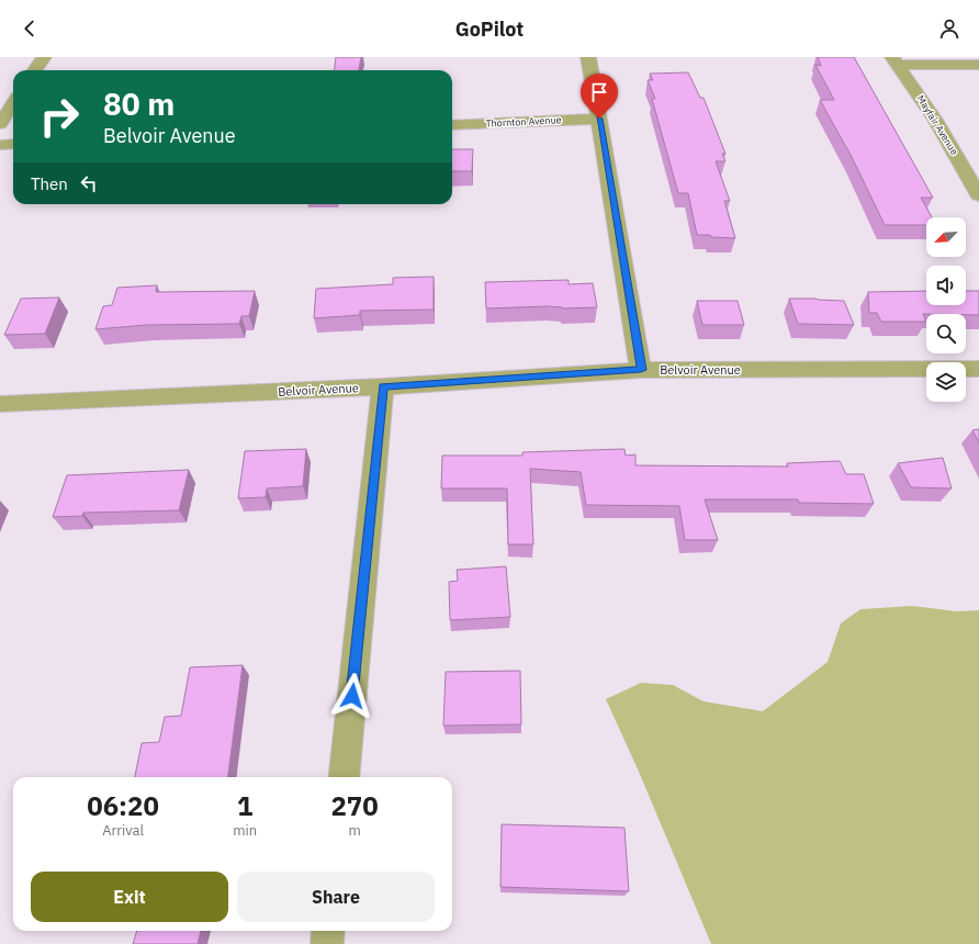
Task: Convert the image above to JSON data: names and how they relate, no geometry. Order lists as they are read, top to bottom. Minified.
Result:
{"streets":{"street":["Thornton Avenue","Mayfair Avenue","Belvoir Avenue"]},"north":"bottom left","page":{"header":"GoPilot","turn":["80 m","Belvoir Avenue"],"then":"Then","eta":["06:20","Arrival","1","min","270","m"],"buttons":["Exit","Share"]}}
